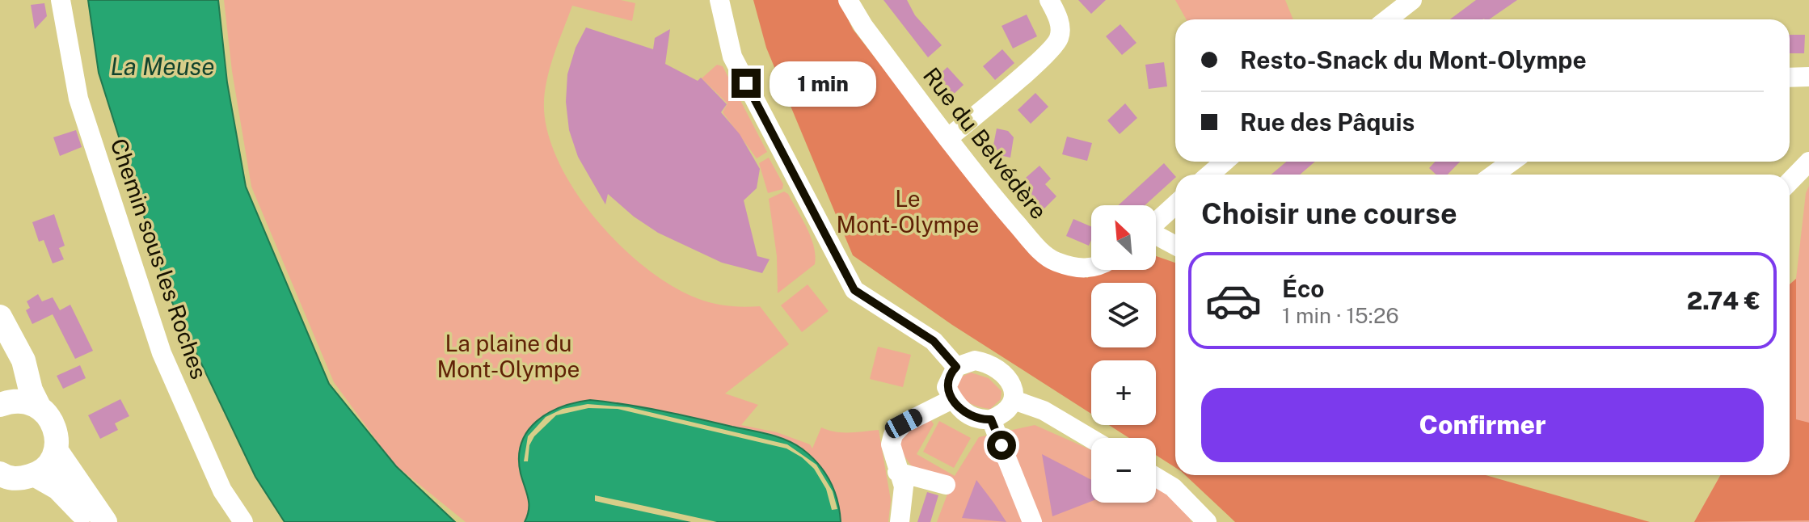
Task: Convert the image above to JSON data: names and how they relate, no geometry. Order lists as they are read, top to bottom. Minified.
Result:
{"streets":{"street":["Rue du Belvédère","Chemin sous les Roches"]},"water":["La Meuse"],"parks":["Le Mont-Olympe","La plaine du Mont-Olympe"],"north":"top left","page":{"banner":["Resto-Snack du Mont-Olympe","Rue des Pâquis"],"bubble":"1 min","heading":"Choisir une course","map_buttons":["+","−"],"list":[{"name":"Éco","note":"1 min · 15:26","value":"2.74 €"}],"buttons":"Confirmer"}}
